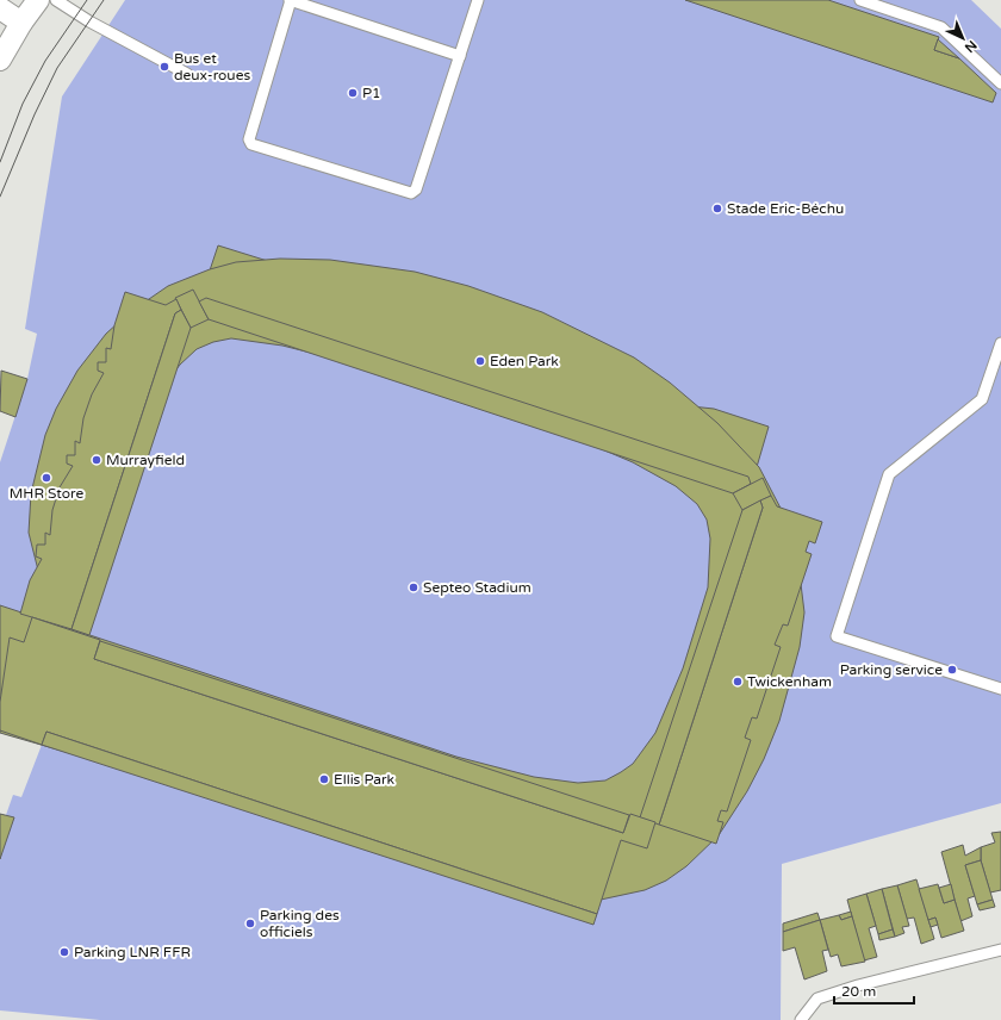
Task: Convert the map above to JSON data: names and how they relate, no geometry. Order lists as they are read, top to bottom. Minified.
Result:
{"places":["Bus et deux-roues","P1","Stade Eric-Béchu","Eden Park","Murrayfield","MHR Store","Septeo Stadium","Parking service","Twickenham","Ellis Park","Parking des officiels","Parking LNR FFR"],"scale_bar":"20 m","north":"bottom right"}
